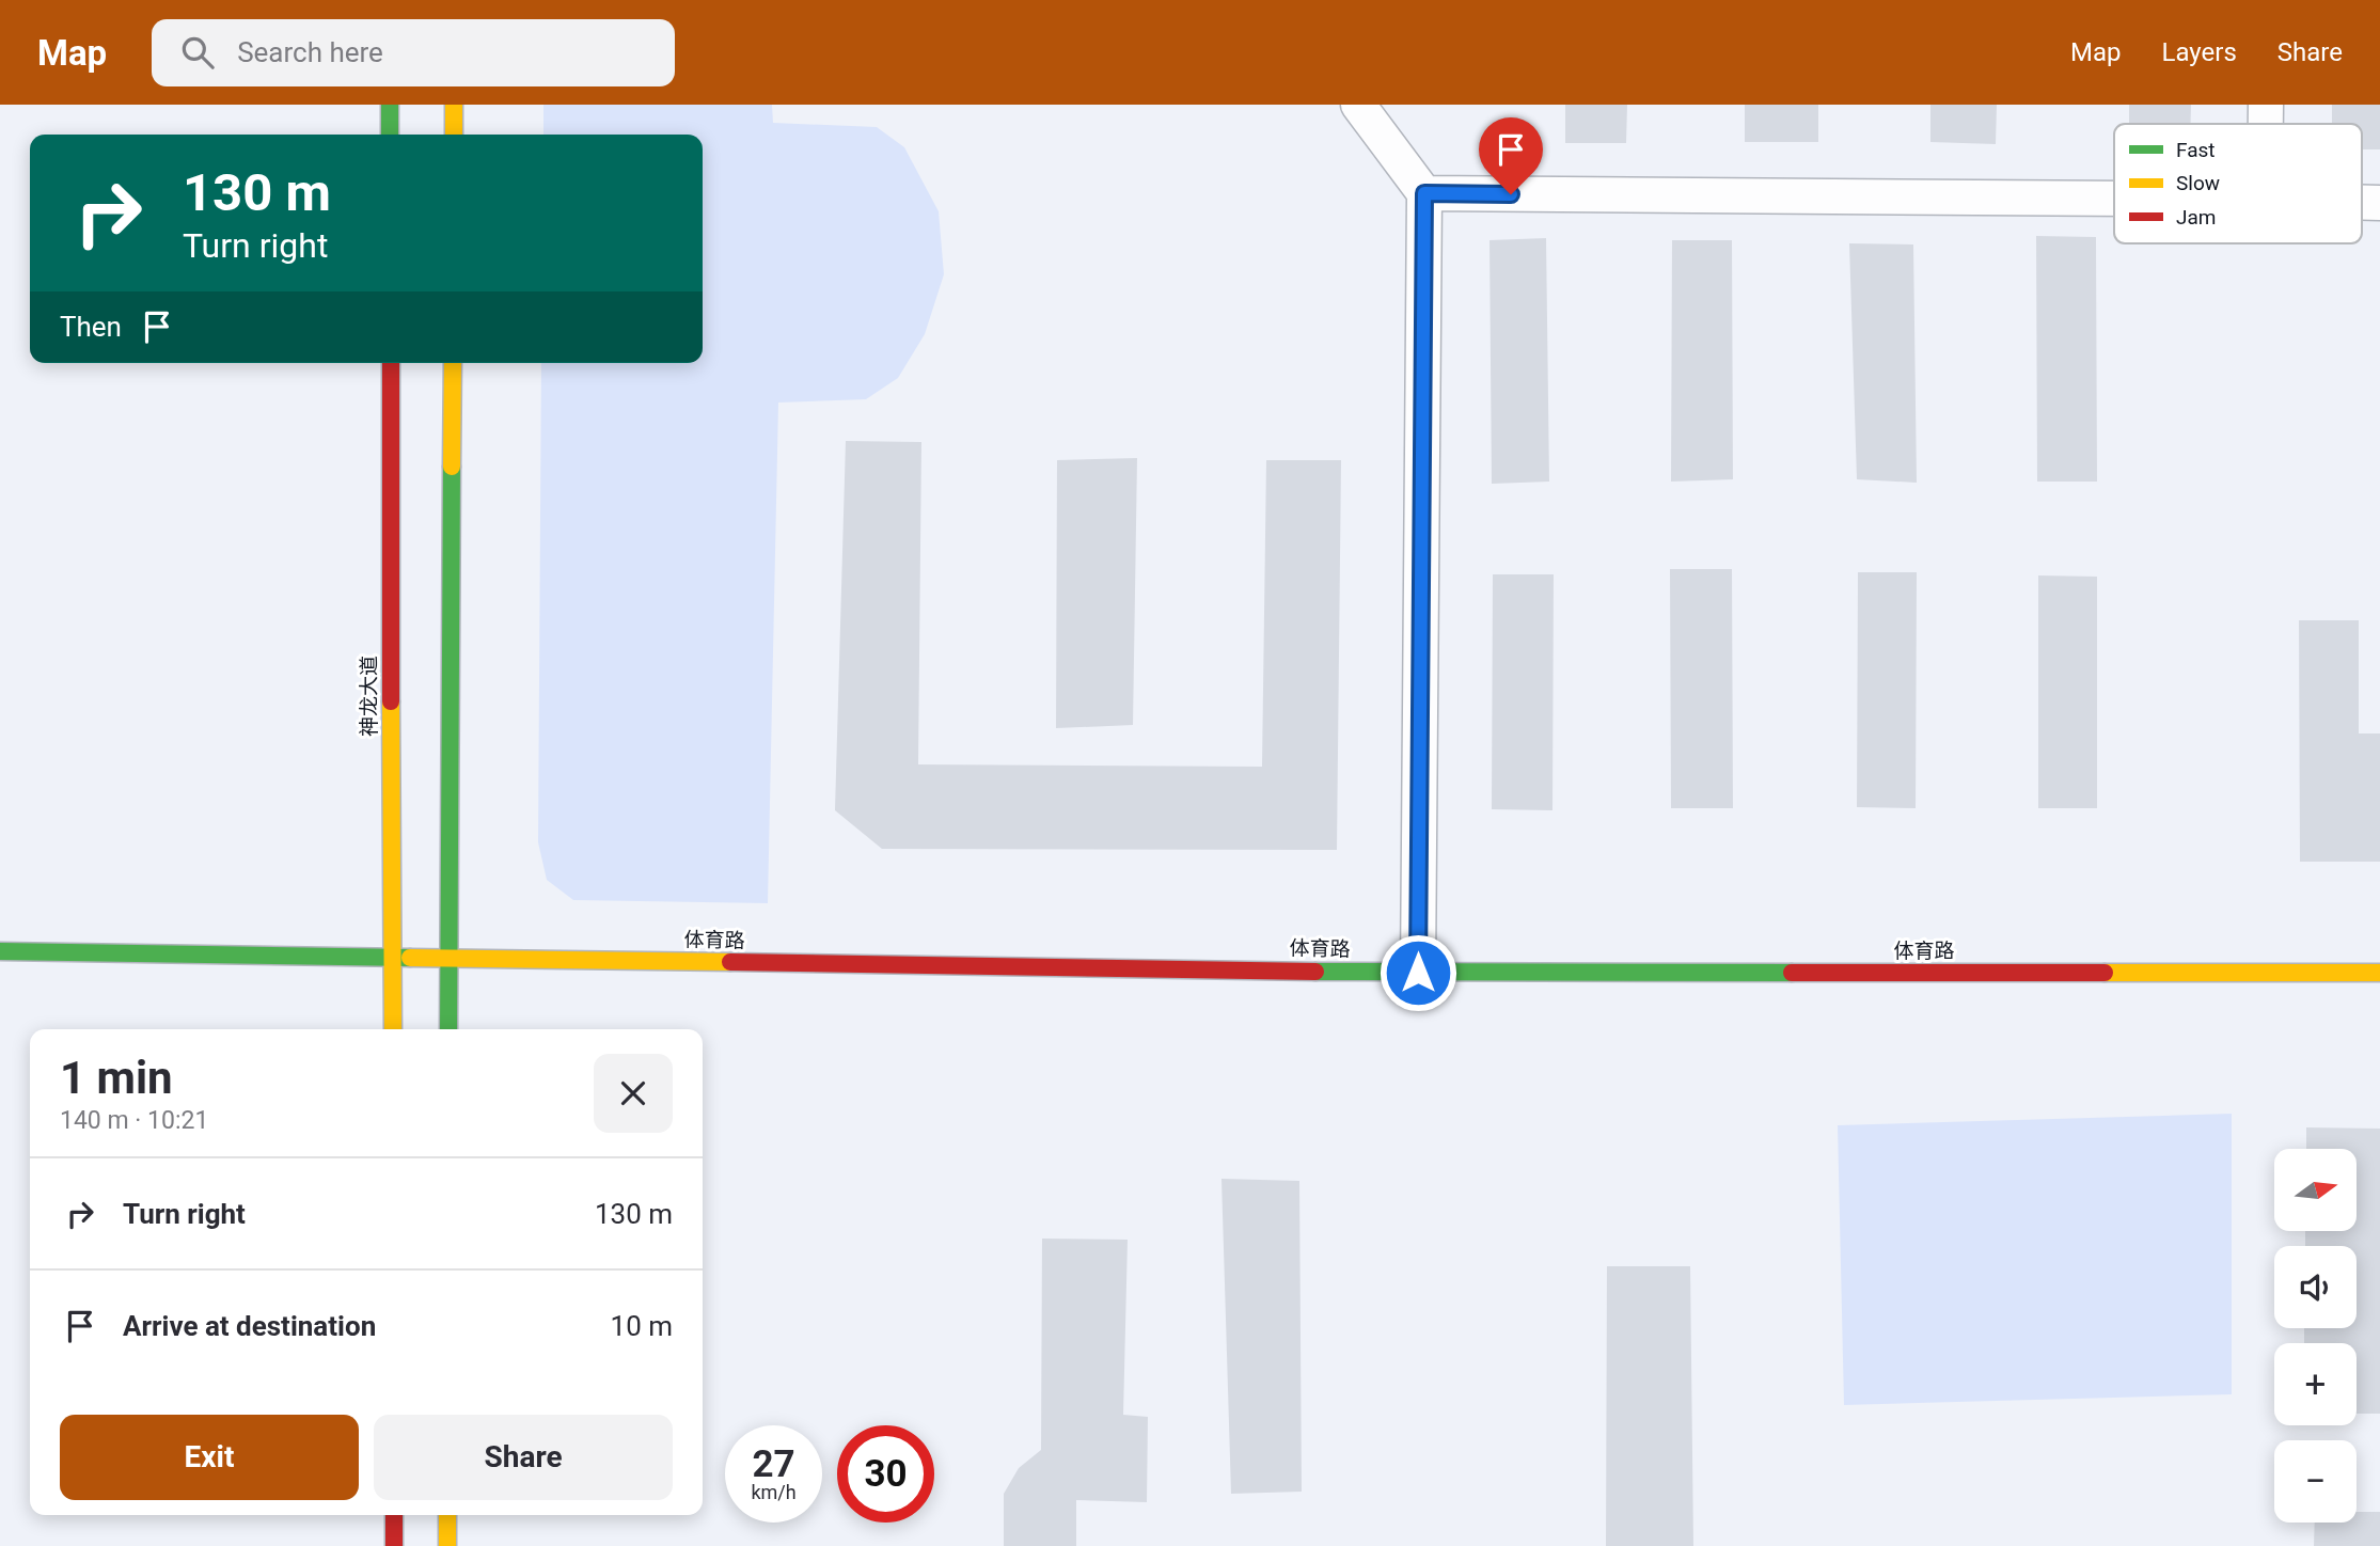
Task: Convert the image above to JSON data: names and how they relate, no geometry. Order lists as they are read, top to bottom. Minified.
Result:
{"streets":{"street":["神龙大道","体育路"]},"crossings":[["神龙大道","体育路"]],"legend":["Fast","Slow","Jam"],"north":"right","page":{"header":"Map","search":"Search here","nav":["Map","Layers","Share"],"turn":["130 m","Turn right"],"then":"Then","heading":["1 min","140 m · 10:21"],"map_buttons":["+","−"],"list":[{"name":"Turn right","value":"130 m"},{"name":"Arrive at destination","value":"10 m"}],"buttons":["Exit","Share"],"speed":"27 km/h","limit":"30"}}
